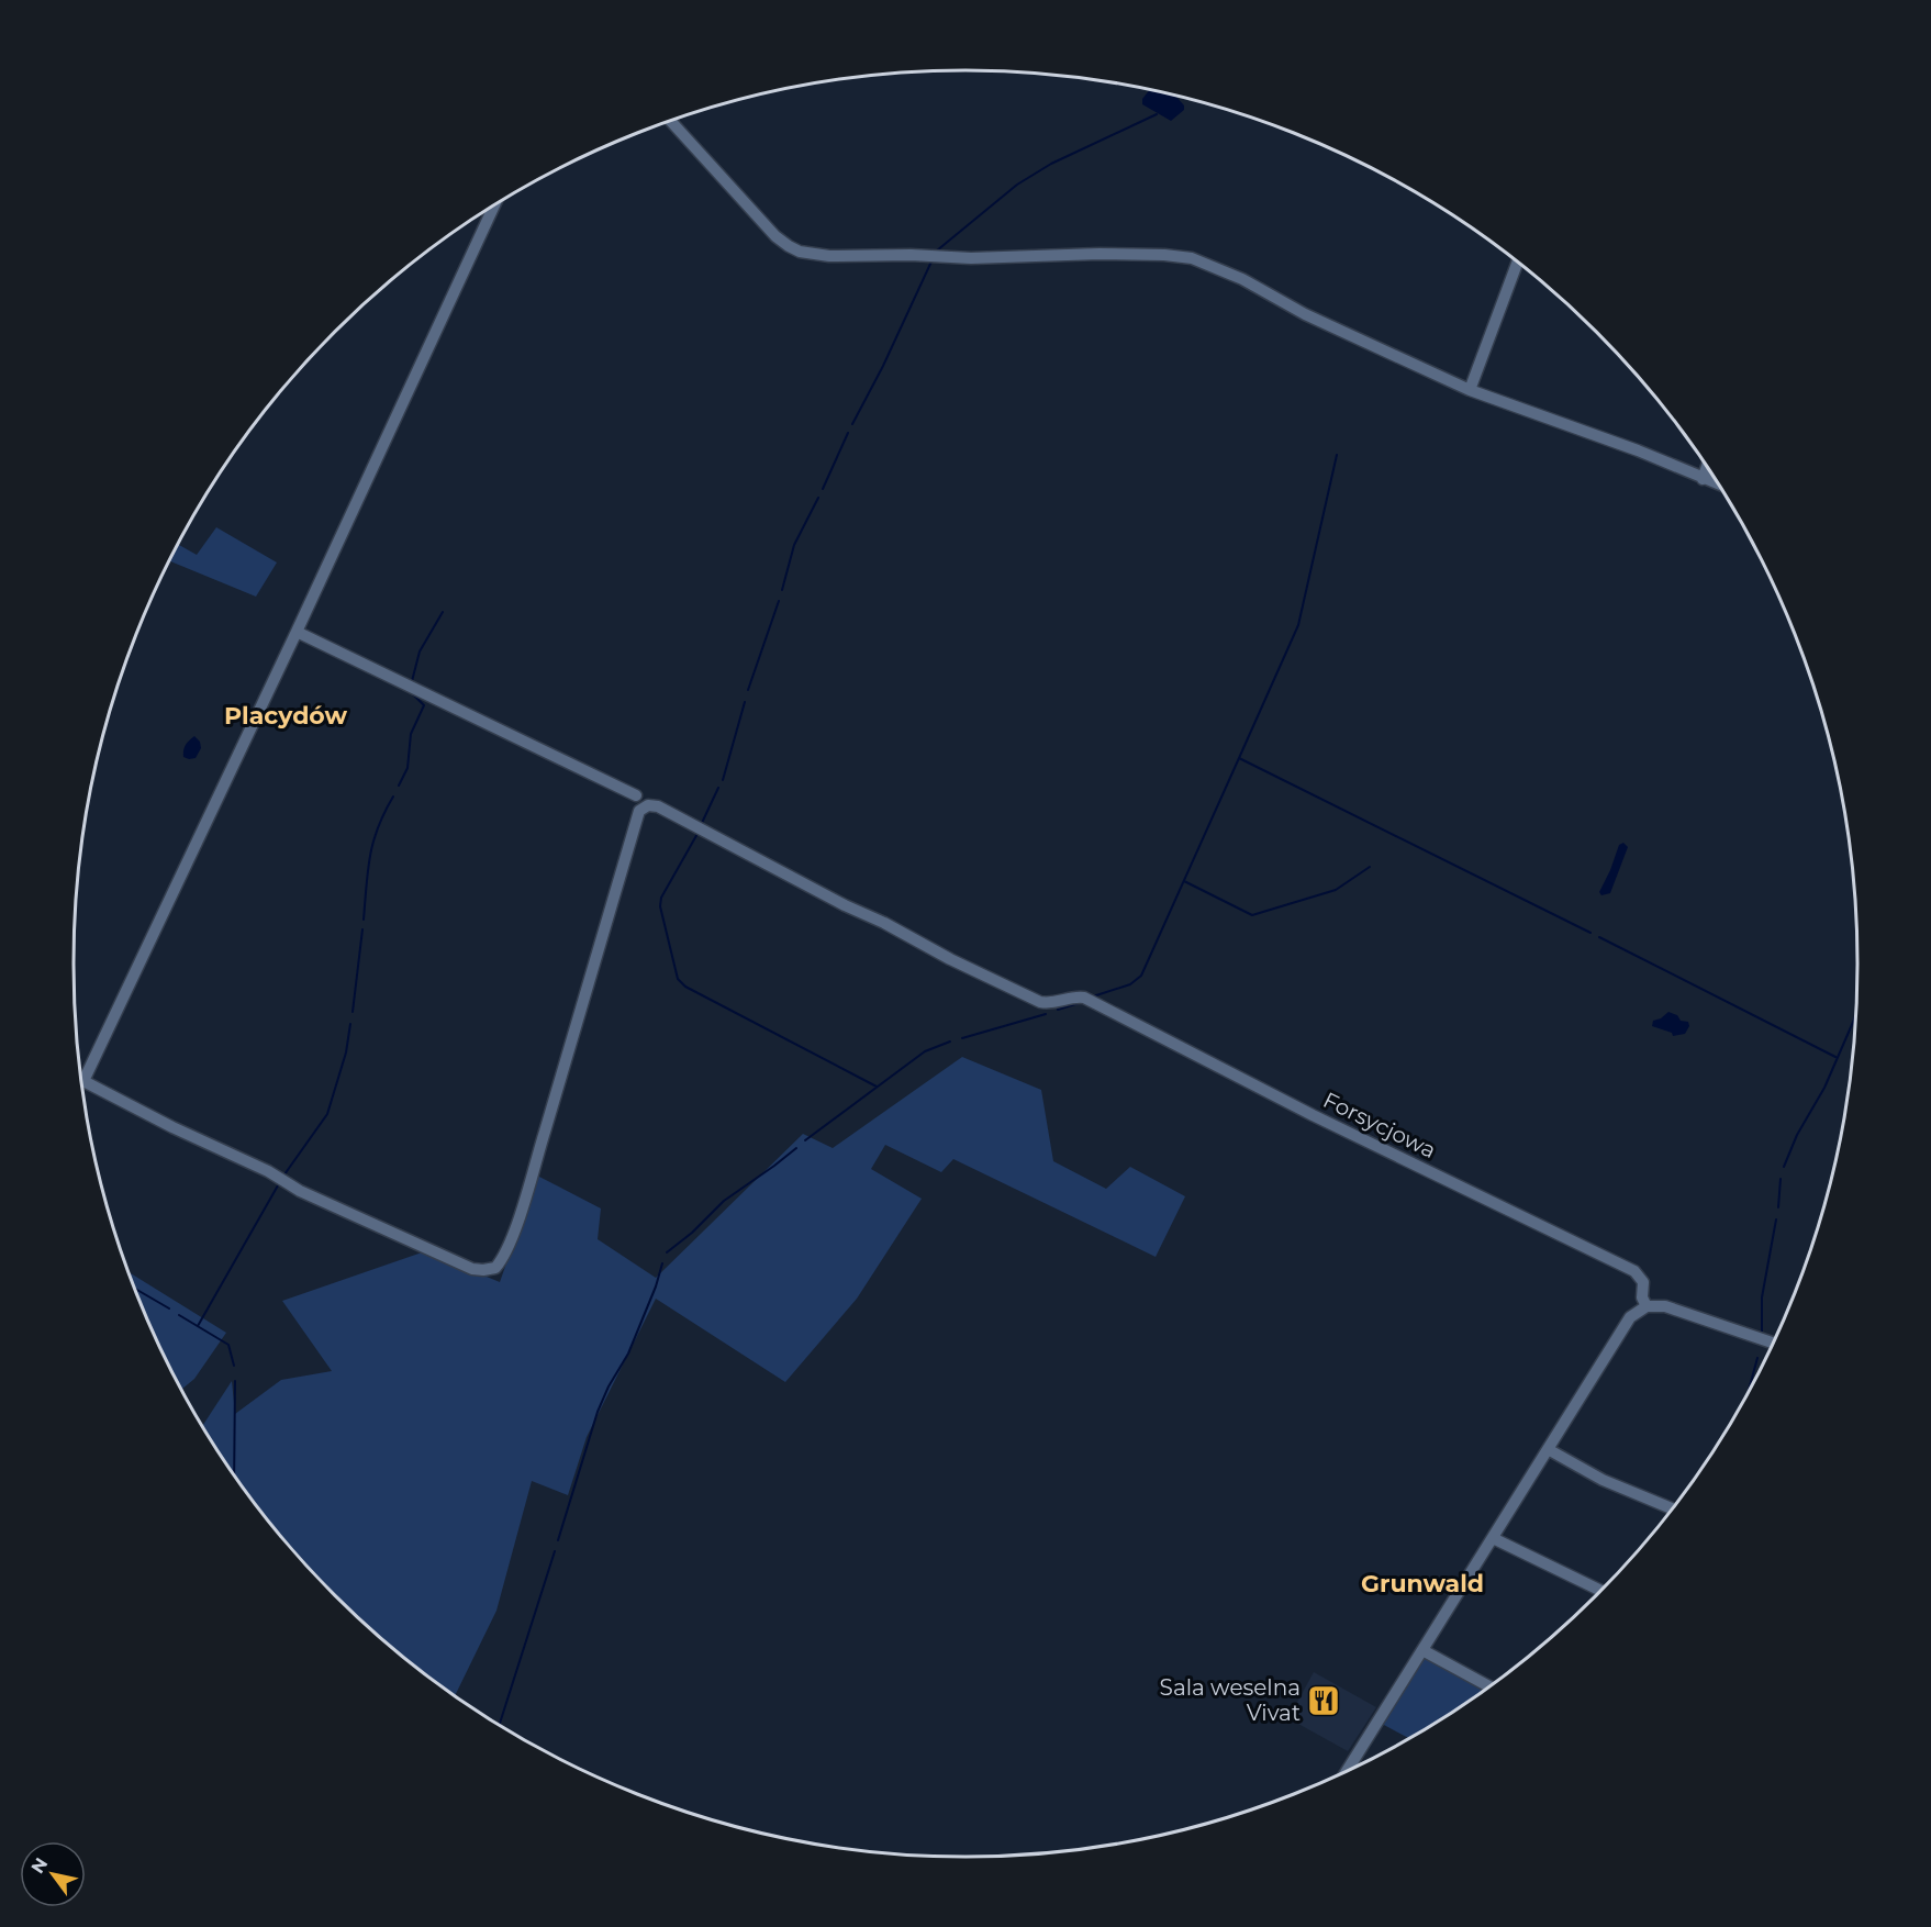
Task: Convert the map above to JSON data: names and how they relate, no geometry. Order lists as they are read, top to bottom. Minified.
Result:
{"streets":{"street":["Forsycjowa"]},"districts":["Placydów","Grunwald"],"places":{"restaurant":["Sala weselna Vivat"]},"north":"top left"}
